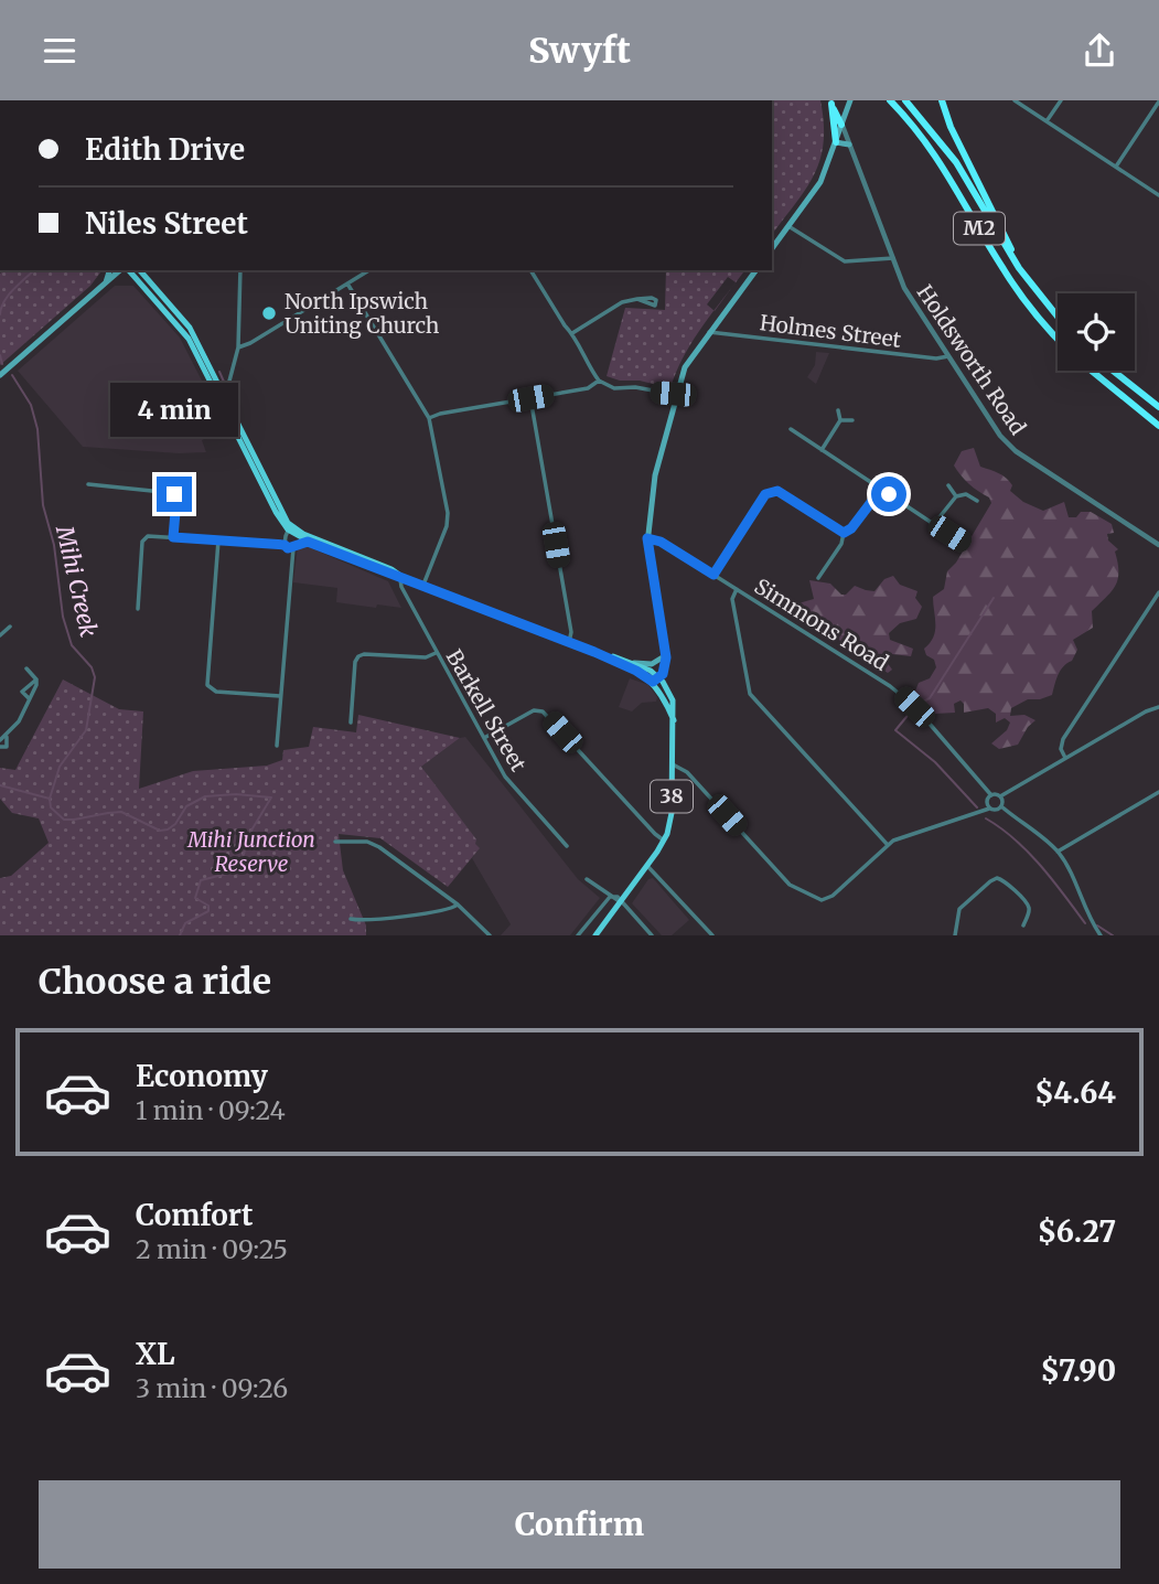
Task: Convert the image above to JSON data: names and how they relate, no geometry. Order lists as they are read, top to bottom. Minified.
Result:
{"streets":{"highway":["M2"],"main road":["38"],"street":["Holmes Street","Holdsworth Road","Simmons Road","Barkell Street"]},"crossings":[["Holmes Street","Holdsworth Road"]],"water":["Mihi Creek"],"parks":["Mihi Junction Reserve"],"places":["North Ipswich Uniting Church"],"page":{"header":"Swyft","banner":["Edith Drive","Niles Street"],"bubble":"4 min","heading":"Choose a ride","list":[{"name":"Economy","note":"1 min · 09:24","value":"$4.64"},{"name":"Comfort","note":"2 min · 09:25","value":"$6.27"},{"name":"XL","note":"3 min · 09:26","value":"$7.90"}],"buttons":"Confirm"}}
